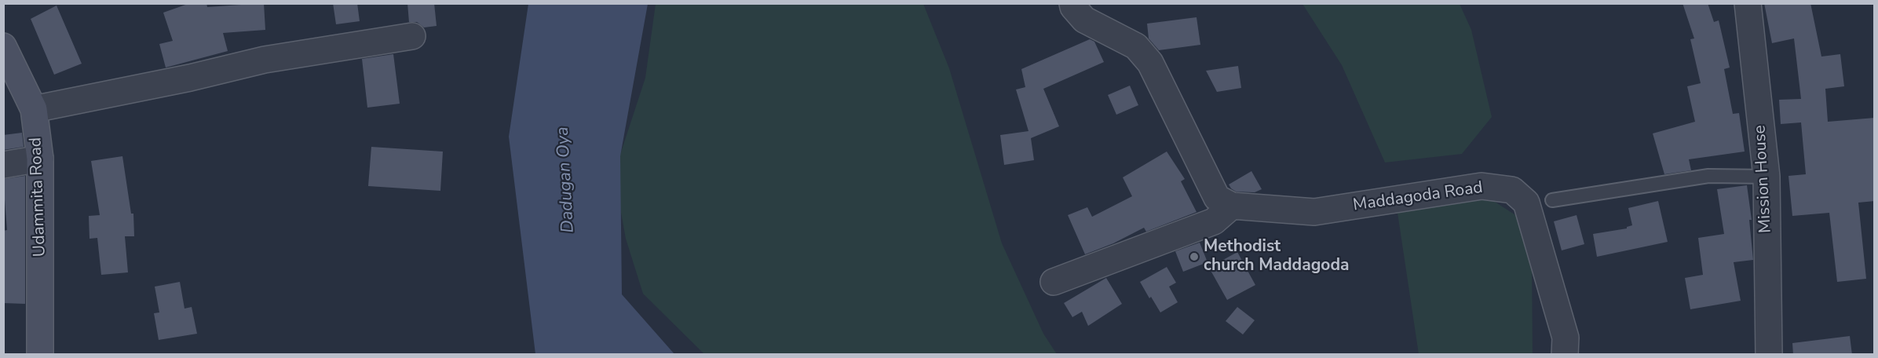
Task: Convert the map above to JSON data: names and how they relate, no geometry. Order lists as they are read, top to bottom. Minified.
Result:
{"streets":{"street":["Mission House","Udammita Road","Maddagoda Road"]},"water":["Dadugan Oya"],"places":["Methodist church Maddagoda"]}
